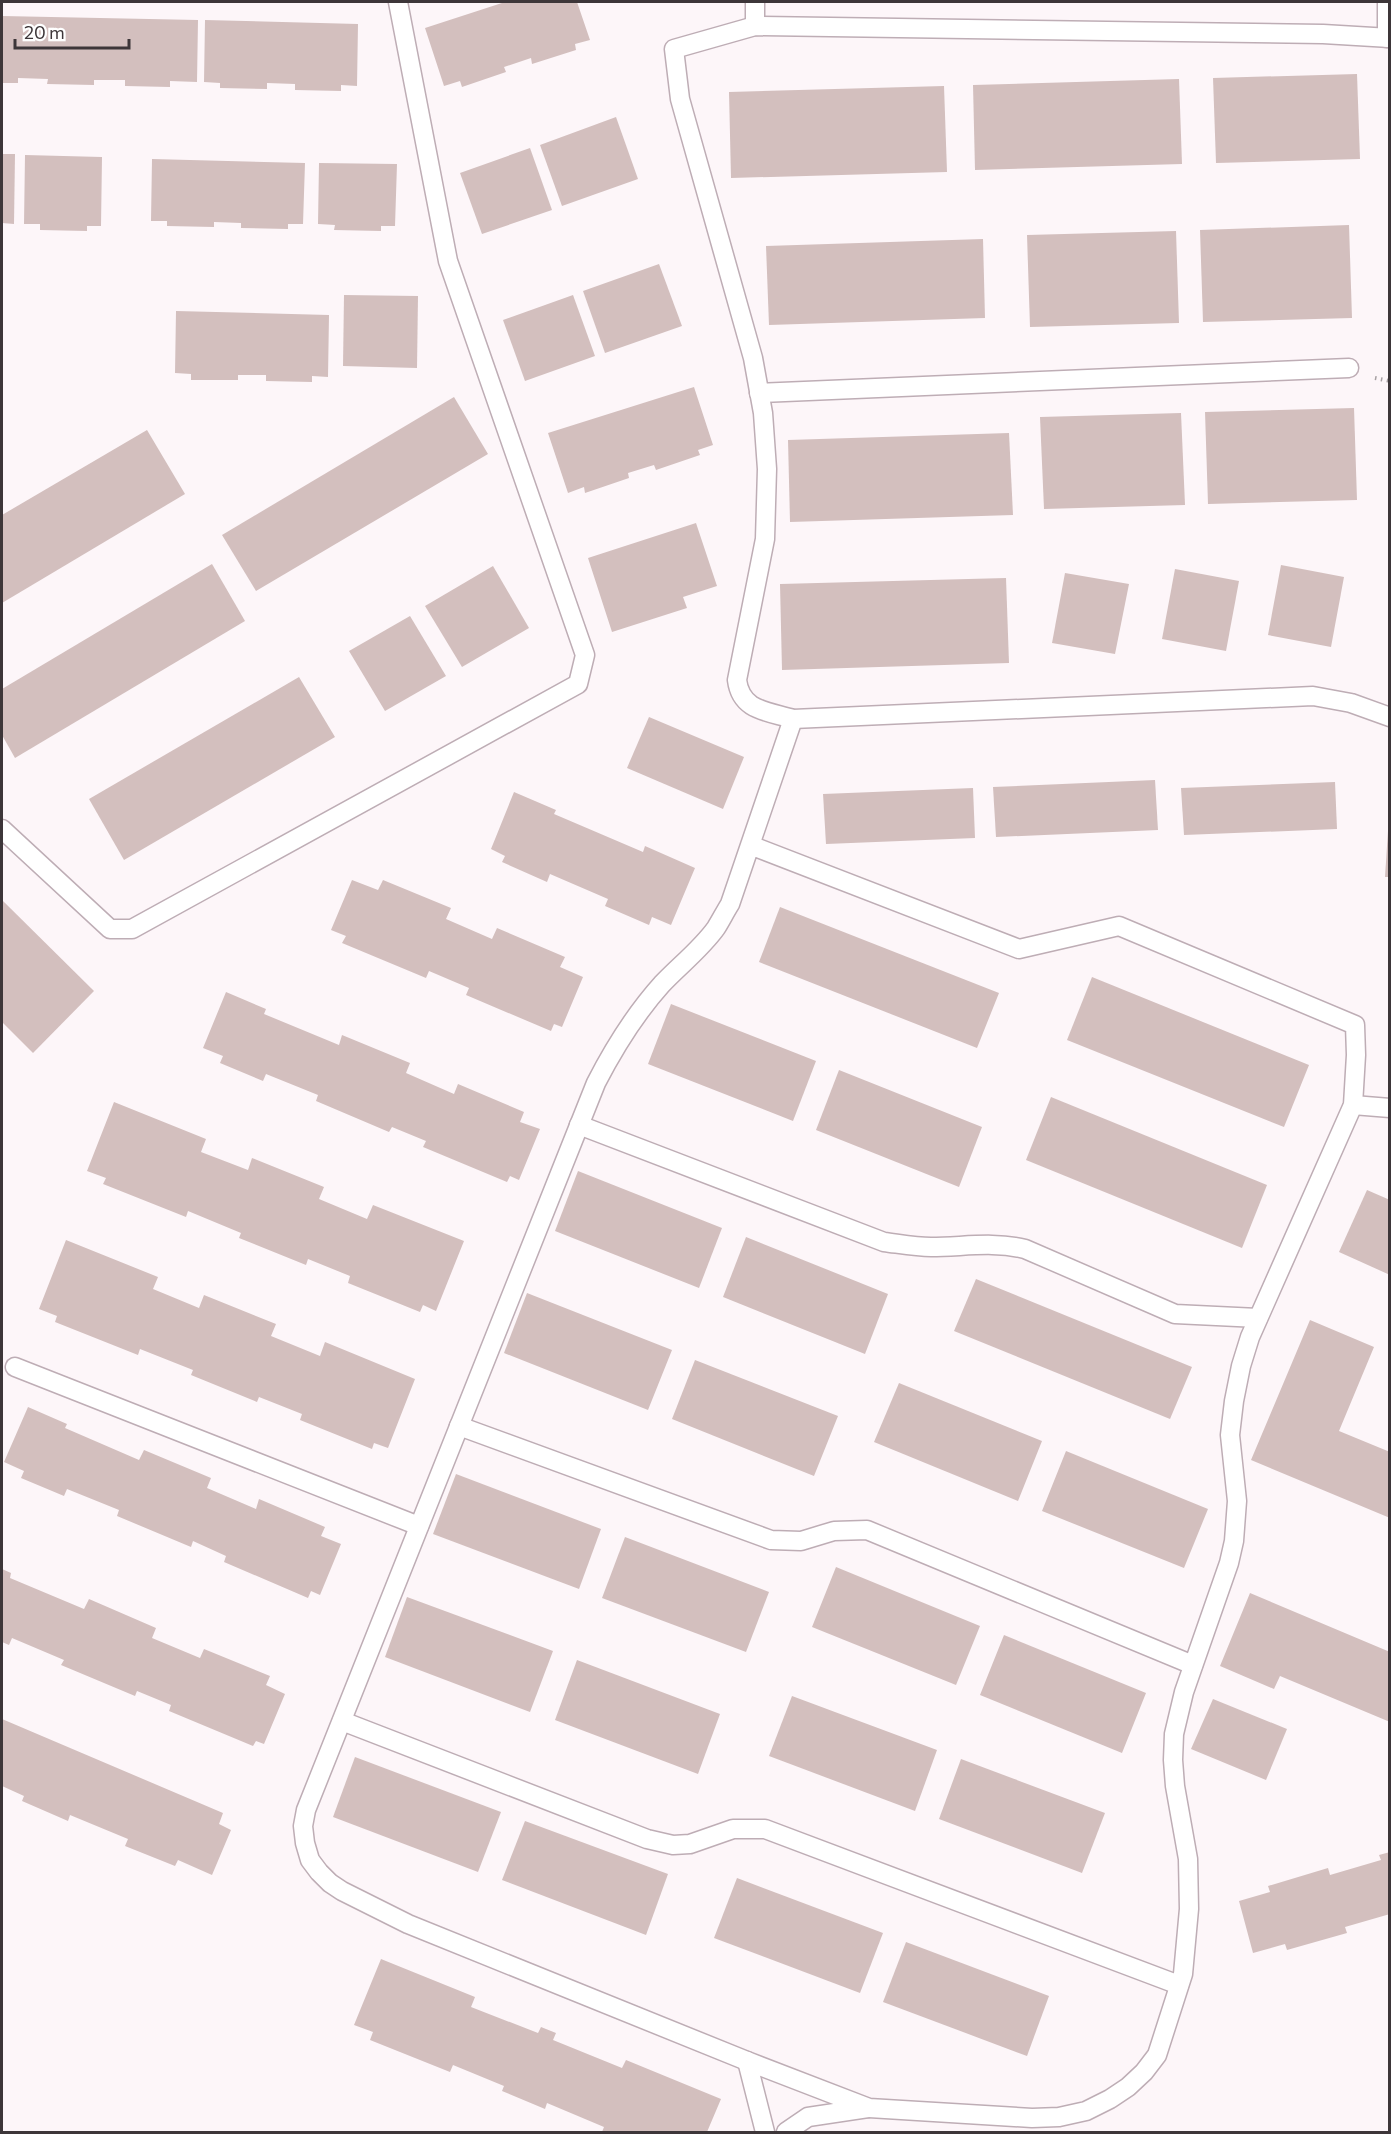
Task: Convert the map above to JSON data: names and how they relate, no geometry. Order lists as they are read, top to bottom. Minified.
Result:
{"scale_bar":"20 m"}
